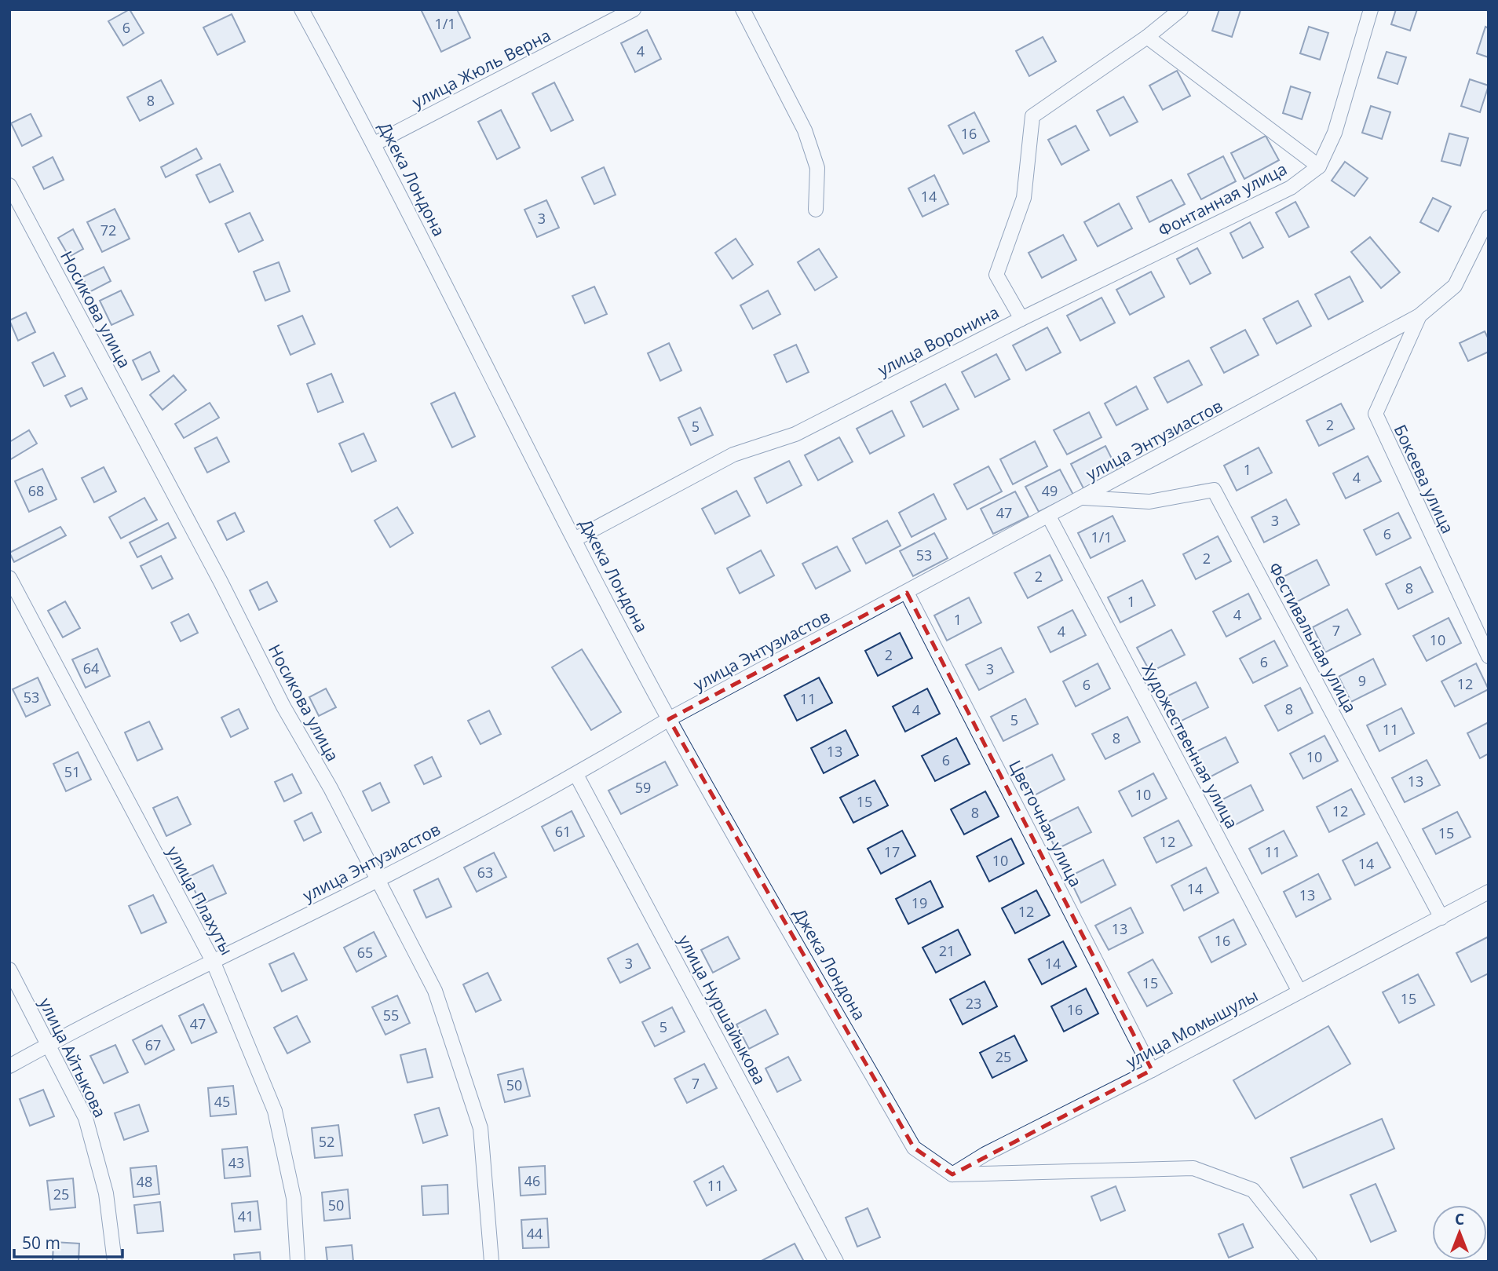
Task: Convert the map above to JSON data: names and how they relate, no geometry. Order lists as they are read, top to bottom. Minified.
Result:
{"streets":{"street":["улица Жюль Верна","Джека Лондона","Фонтанная улица","Носикова улица","улица Воронина","улица Энтузиастов","Бокеева улица","Фестивальная улица","Художественная улица","Цветочная улица","улица Плахуты","улица Нуршайыкова","улица Момышулы","улица Айтыкова"]},"crossings":[["улица Жюль Верна","Джека Лондона"],["Джека Лондона","улица Воронина"],["Джека Лондона","улица Энтузиастов"],["Джека Лондона","улица Момышулы"],["Фонтанная улица","улица Воронина"],["Носикова улица","улица Энтузиастов"],["улица Энтузиастов","Бокеева улица"],["улица Энтузиастов","Фестивальная улица"],["улица Энтузиастов","Художественная улица"],["улица Энтузиастов","Цветочная улица"],["улица Энтузиастов","улица Плахуты"],["улица Энтузиастов","улица Нуршайыкова"],["улица Энтузиастов","улица Айтыкова"],["Фестивальная улица","улица Момышулы"],["Художественная улица","улица Момышулы"],["Цветочная улица","улица Момышулы"]],"house_numbers":["1/1","6","4","8","16","14","3","72","2","5","1","4","68","49","47","3","6","1/1","53","2","2","8","1","4","1","7","4","10","2","6","64","3","9","12","6","53","11","8","4","5","11","8","13","10","6","51","13","59","10","15","12","8","61","15","12","17","11","10","14","63","14","13","19","12","13","16","21","65","3","14","15","15","23","16","55","47","5","67","25","7","50","45","52","43","46","48","11","25","50","41","44"],"scale_bar":"50 m","north":"top"}
